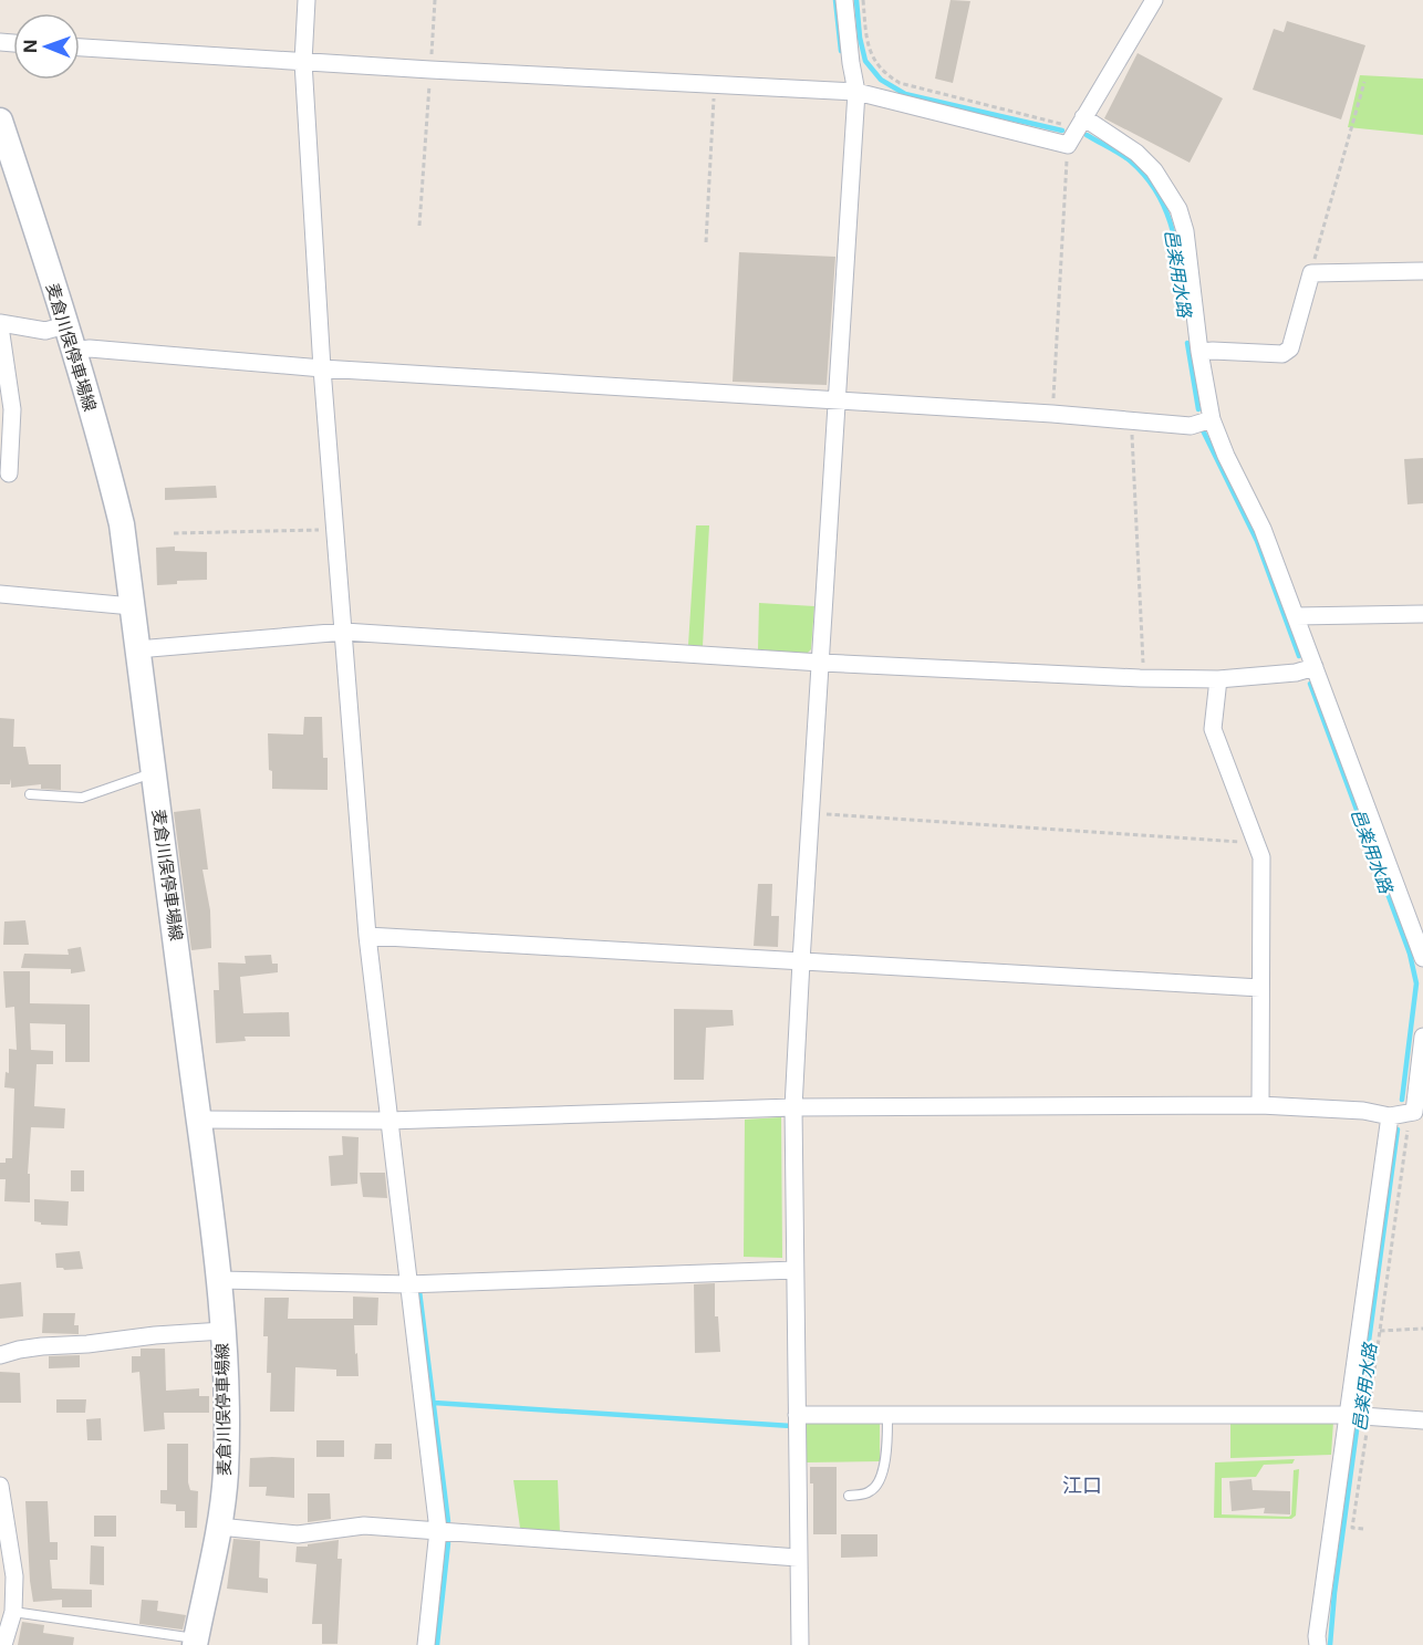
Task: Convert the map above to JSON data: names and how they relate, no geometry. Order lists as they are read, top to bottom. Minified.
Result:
{"streets":{"main road":["麦倉川俣停車場線"]},"districts":["江口"],"water":["邑楽用水路"],"north":"left"}
